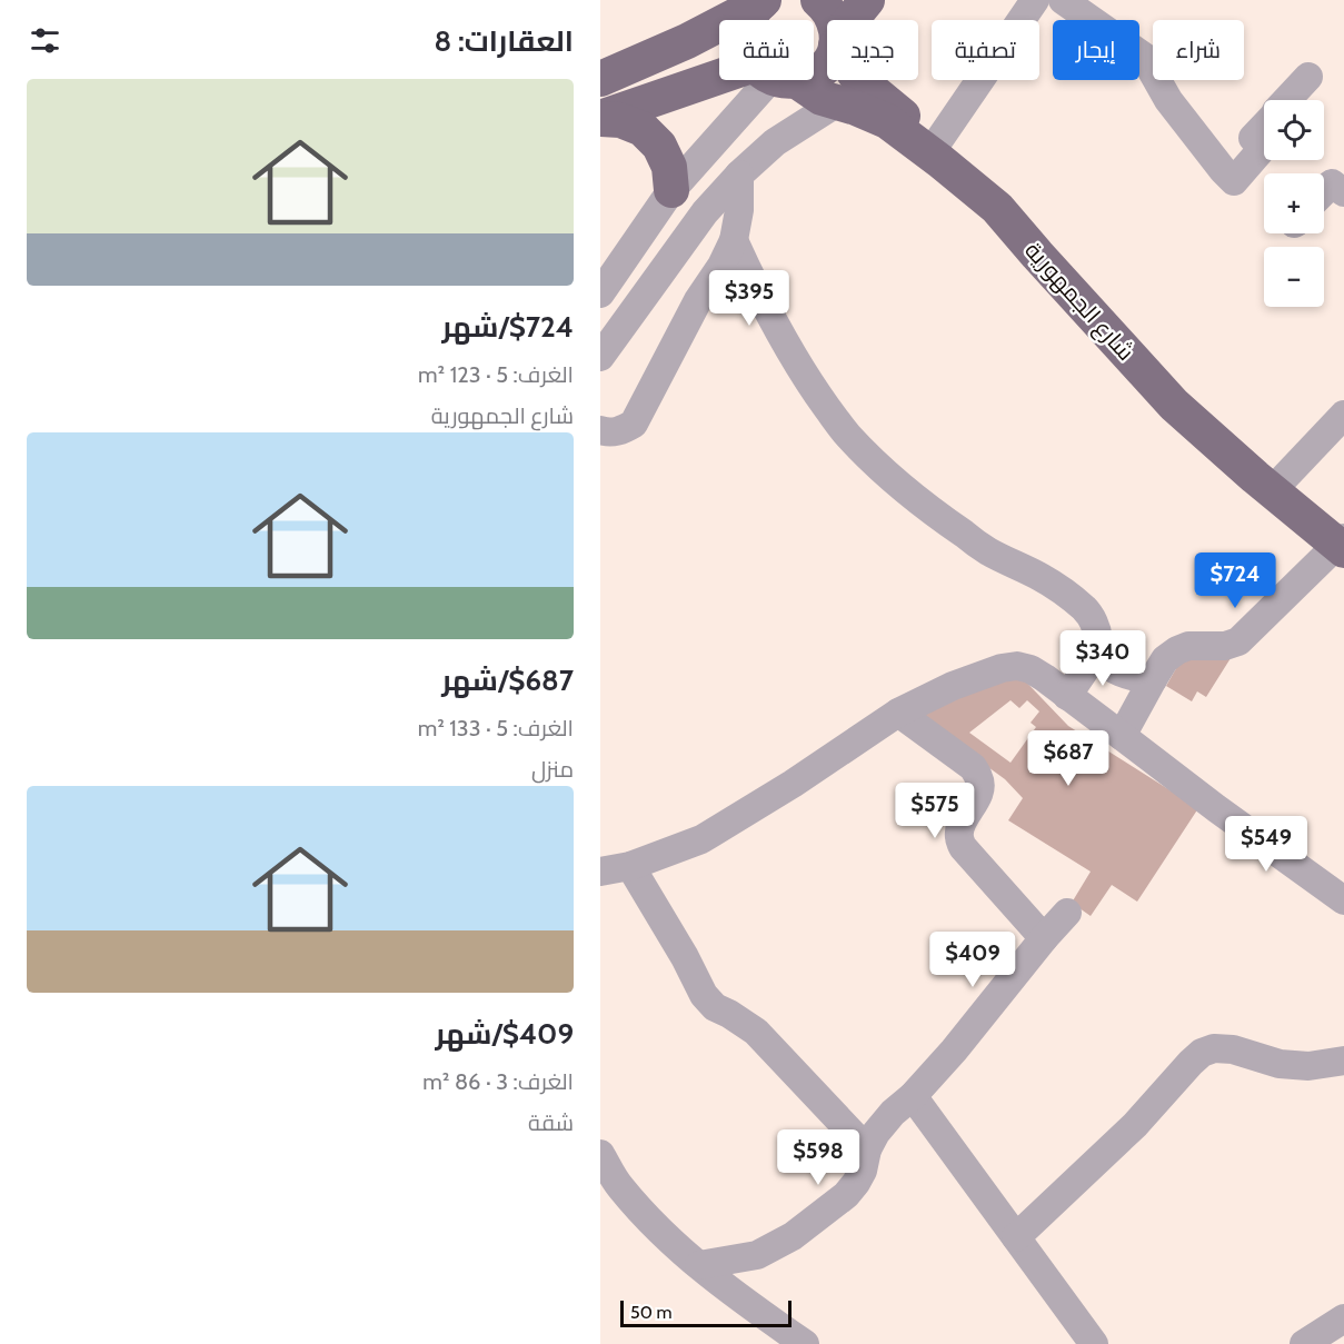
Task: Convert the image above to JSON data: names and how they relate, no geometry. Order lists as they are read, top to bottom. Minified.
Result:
{"streets":{"main road":["شارع الجمهورية"]},"scale_bar":"50 m","page":{"heading":"العقارات: 8","chip":["شراء","إيجار","تصفية","جديد","شقة"],"list":[{"name":"$724/شهر","note":"الغرف: 5 · 123 m² · شارع الجمهورية"},{"name":"$687/شهر","note":"الغرف: 5 · 133 m² · منزل"},{"name":"$409/شهر","note":"الغرف: 3 · 86 m² · شقة"}],"map_buttons":["+","−"],"price":["$395","$724","$340","$687","$575","$549","$409","$598"],"scale":"50 m"}}
